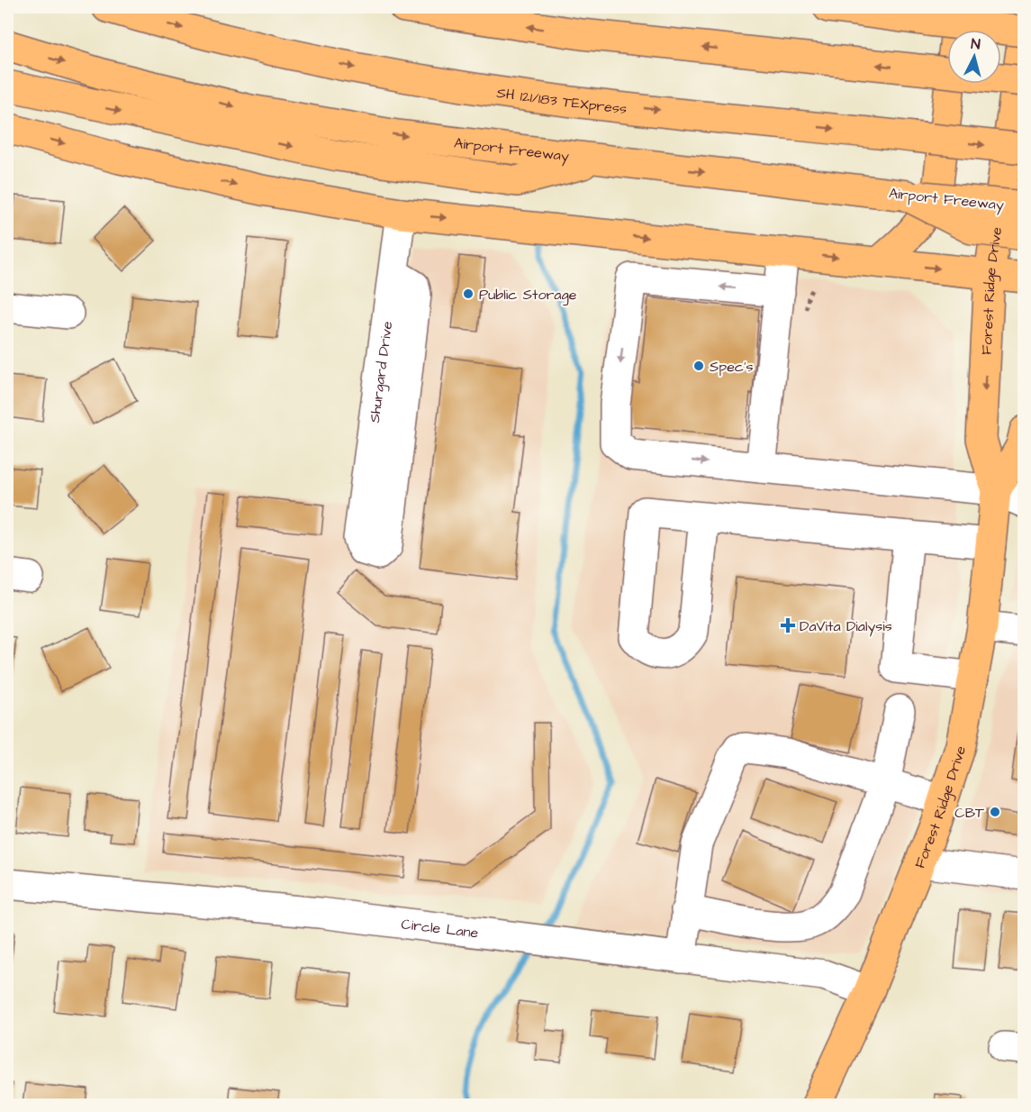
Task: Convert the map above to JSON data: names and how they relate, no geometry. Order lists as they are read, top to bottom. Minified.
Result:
{"streets":{"main road":["SH 121/183 TEXpress","Airport Freeway","Forest Ridge Drive"],"street":["Shurgard Drive","Circle Lane"]},"crossings":[["Forest Ridge Drive","Circle Lane"]],"places":{"other":["Public Storage","Spec's","CBT"],"health":["DaVita Dialysis"]},"north":"top"}
